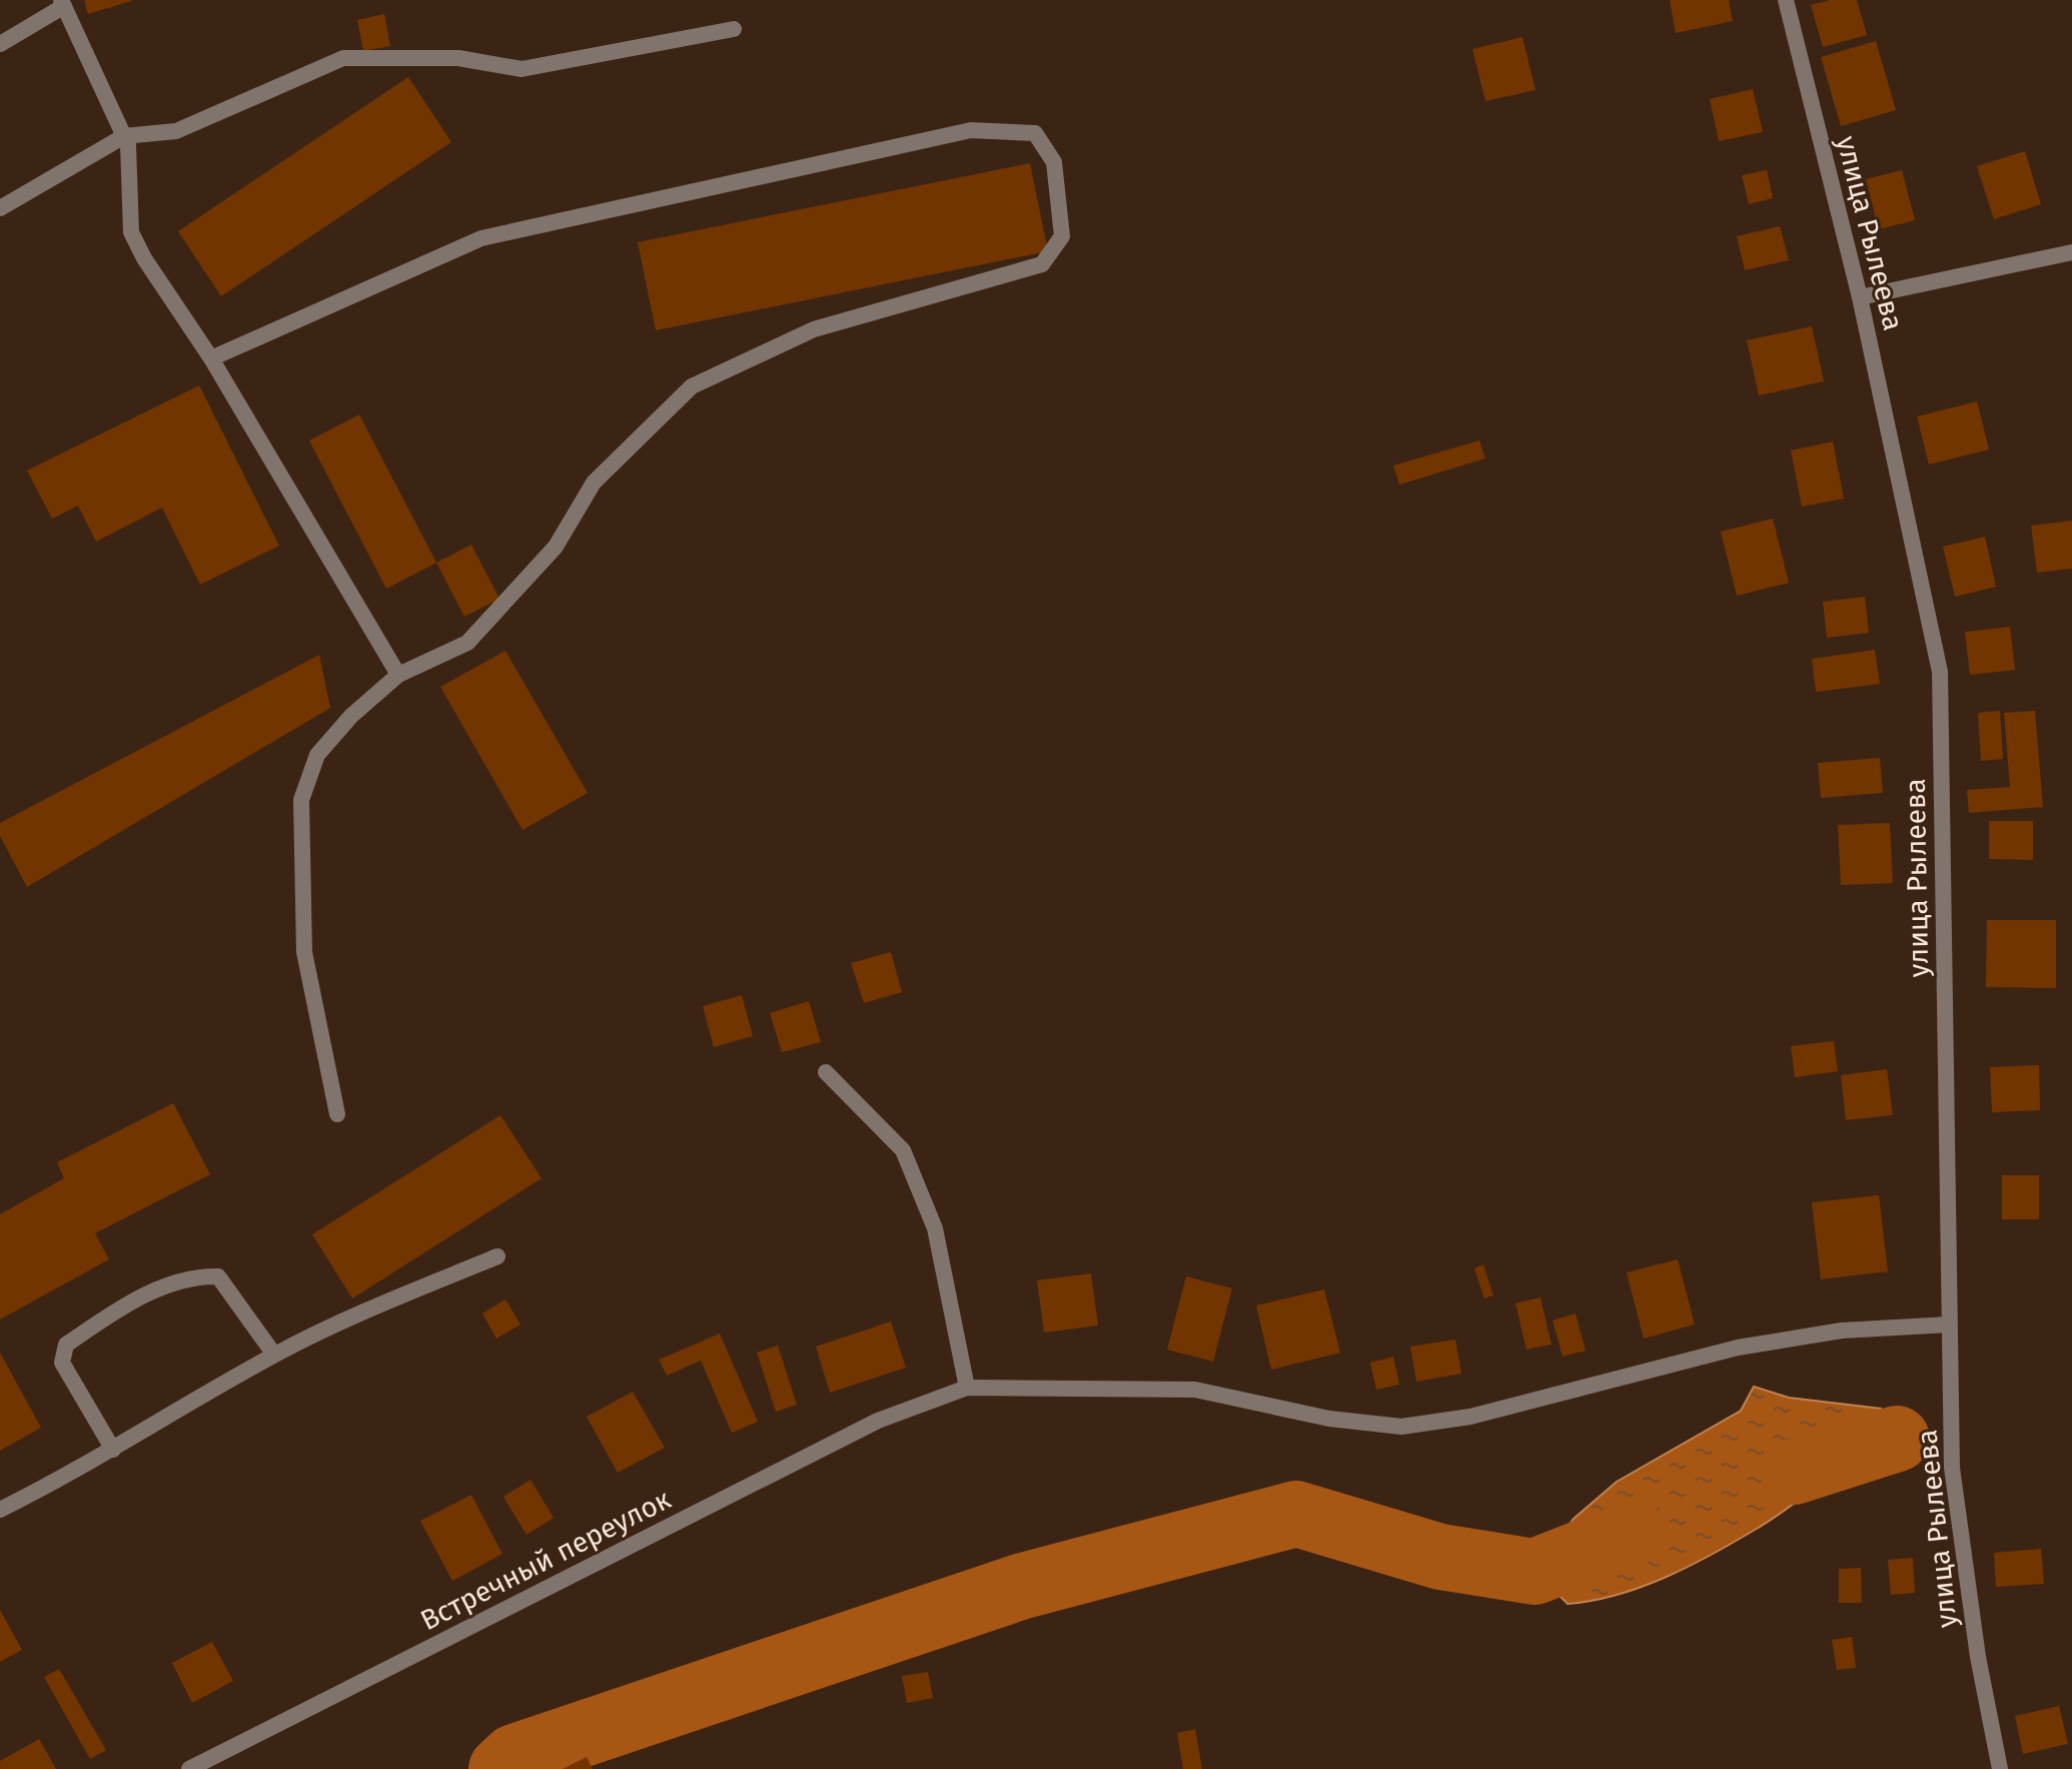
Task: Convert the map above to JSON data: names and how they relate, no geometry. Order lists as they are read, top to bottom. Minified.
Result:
{"streets":{"street":["улица Рылеева","Встречный переулок"]},"crossings":[["улица Рылеева","Встречный переулок"]]}
